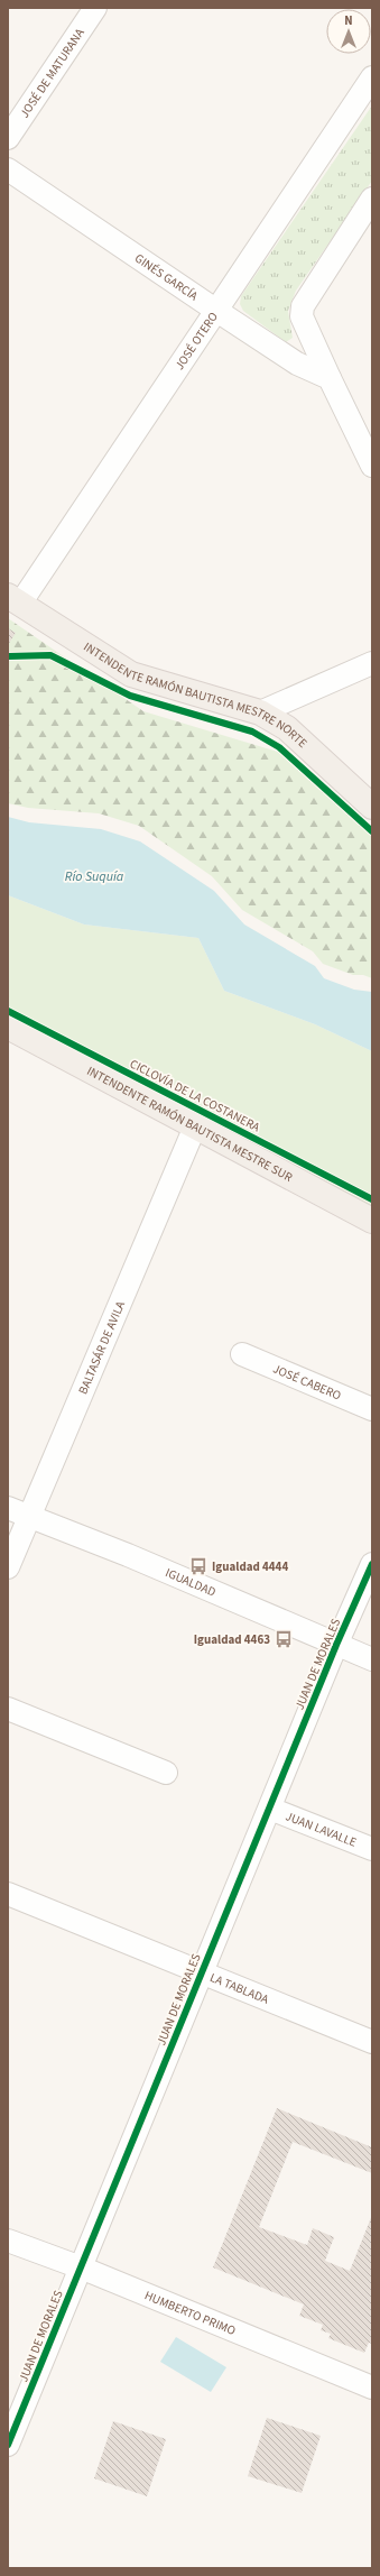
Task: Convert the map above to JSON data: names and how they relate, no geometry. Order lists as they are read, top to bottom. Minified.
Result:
{"streets":{"main road":["INTENDENTE RAMÓN BAUTISTA MESTRE NORTE","INTENDENTE RAMÓN BAUTISTA MESTRE SUR"],"street":["JOSÉ DE MATURANA","GINÉS GARCÍA","JOSÉ OTERO","BALTASÁR DE AVILA","JOSÉ CABERO","IGUALDAD","JUAN DE MORALES","JUAN LAVALLE","LA TABLADA","HUMBERTO PRIMO"],"cycle path":["CICLOVÍA DE LA COSTANERA"]},"crossings":[["GINÉS GARCÍA","JOSÉ OTERO"],["JOSÉ OTERO","INTENDENTE RAMÓN BAUTISTA MESTRE NORTE"],["INTENDENTE RAMÓN BAUTISTA MESTRE SUR","BALTASÁR DE AVILA"],["BALTASÁR DE AVILA","IGUALDAD"],["IGUALDAD","JUAN DE MORALES"],["JUAN DE MORALES","JUAN LAVALLE"],["JUAN DE MORALES","LA TABLADA"],["JUAN DE MORALES","HUMBERTO PRIMO"]],"water":["Río Suquía"],"places":{"bus stop":["Igualdad 4444","Igualdad 4463"]},"north":"top"}
